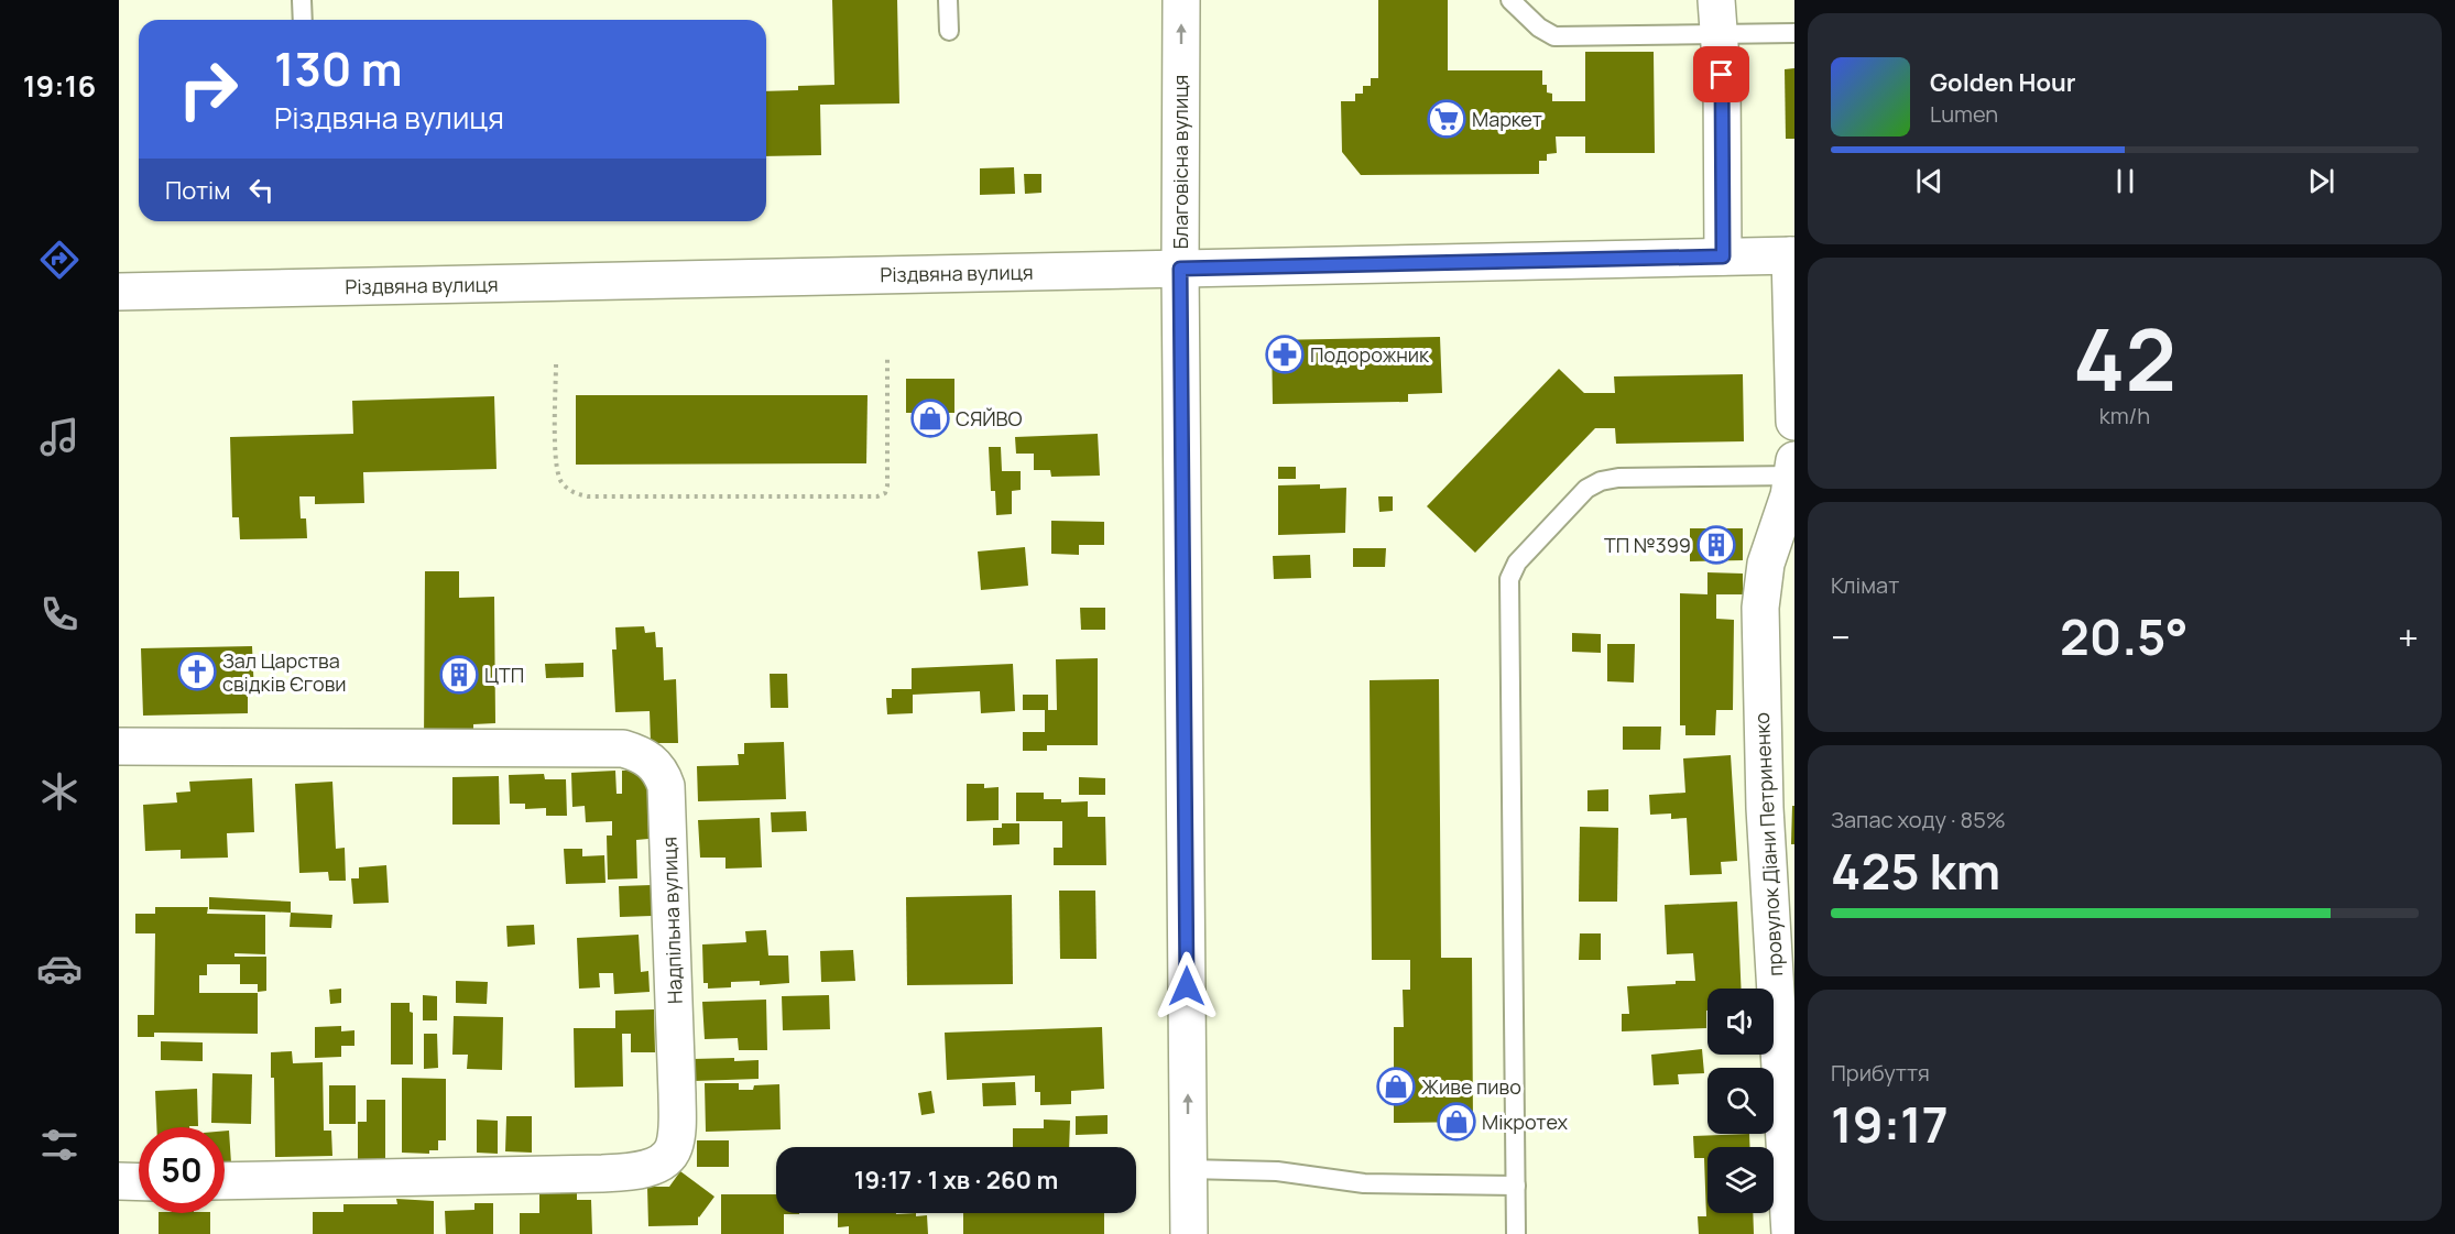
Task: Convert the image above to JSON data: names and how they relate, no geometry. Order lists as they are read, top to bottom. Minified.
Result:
{"streets":{"street":["Благовісна вулиця","Різдвяна вулиця","провулок Діани Петриненко","Надпільна вулиця"]},"crossings":[["Благовісна вулиця","Різдвяна вулиця"]],"one_way":["Благовісна вулиця"],"places":{"supermarket":["Маркет"],"pharmacy":["Подорожник"],"shop":["СЯЙВО","Живе пиво","Мiкротех"],"building":["ТП №399","ЦТП"],"church":["Зал Царства свідків Єгови"]},"page":{"tabs":"19:16","turn":["130 m","Різдвяна вулиця"],"song":["Golden Hour","Lumen"],"then":"Потім","tile":[["42","km/h"],"Клімат",["Запас ходу · 85%","425 km"],["Прибуття","19:17"]],"heat":["−","20.5°","+"],"limit":"50","trip":"19:17 · 1 хв · 260 m"}}
